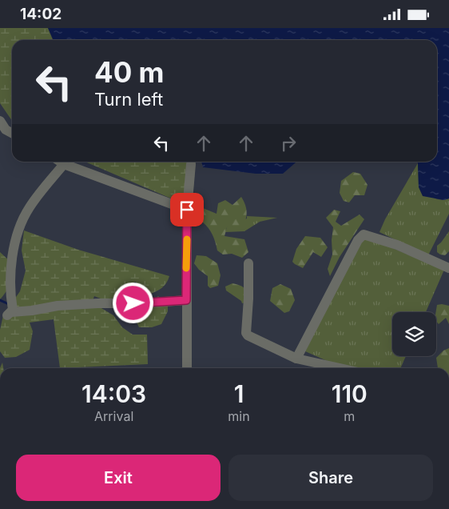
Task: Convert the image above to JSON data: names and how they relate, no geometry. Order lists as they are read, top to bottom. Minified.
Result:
{"page":{"status":"14:02","turn":["40 m","Turn left"],"eta":["14:03","Arrival","1","min","110","m"],"buttons":["Exit","Share"]}}
